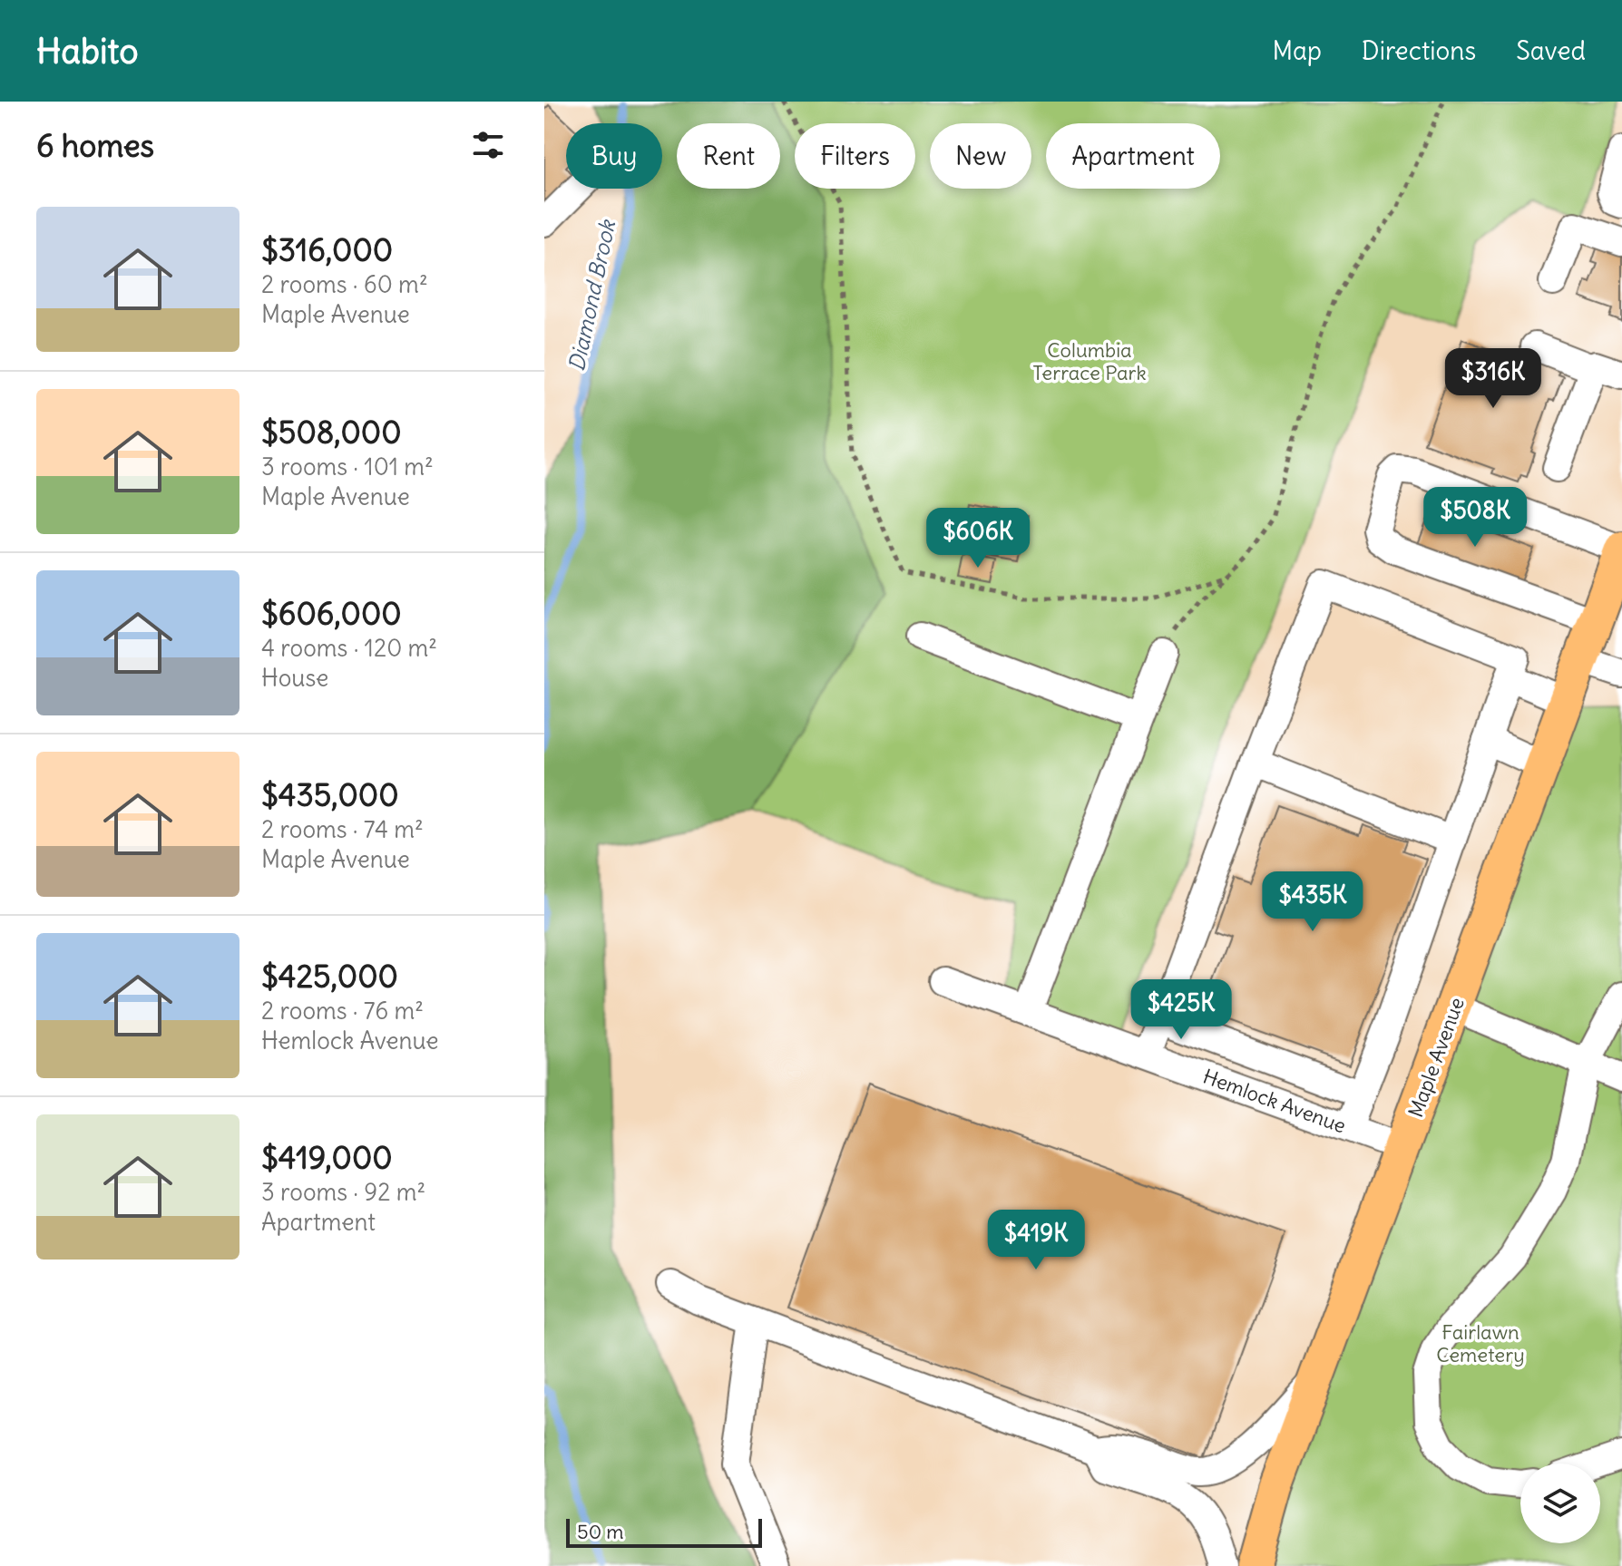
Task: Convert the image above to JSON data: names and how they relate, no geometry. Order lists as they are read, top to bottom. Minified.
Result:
{"streets":{"main road":["Maple Avenue"],"street":["Hemlock Avenue"]},"crossings":[["Maple Avenue","Hemlock Avenue"]],"water":["Diamond Brook"],"parks":["Columbia Terrace Park","Fairlawn Cemetery"],"scale_bar":"50 m","page":{"header":"Habito","nav":["Map","Directions","Saved"],"heading":"6 homes","chip":["Buy","Rent","Filters","New","Apartment"],"list":[{"name":"$316,000","note":"2 rooms · 60 m² · Maple Avenue"},{"name":"$508,000","note":"3 rooms · 101 m² · Maple Avenue"},{"name":"$606,000","note":"4 rooms · 120 m² · House"},{"name":"$435,000","note":"2 rooms · 74 m² · Maple Avenue"},{"name":"$425,000","note":"2 rooms · 76 m² · Hemlock Avenue"},{"name":"$419,000","note":"3 rooms · 92 m² · Apartment"}],"price":["$316K","$508K","$606K","$435K","$425K","$419K"],"scale":"50 m"}}
